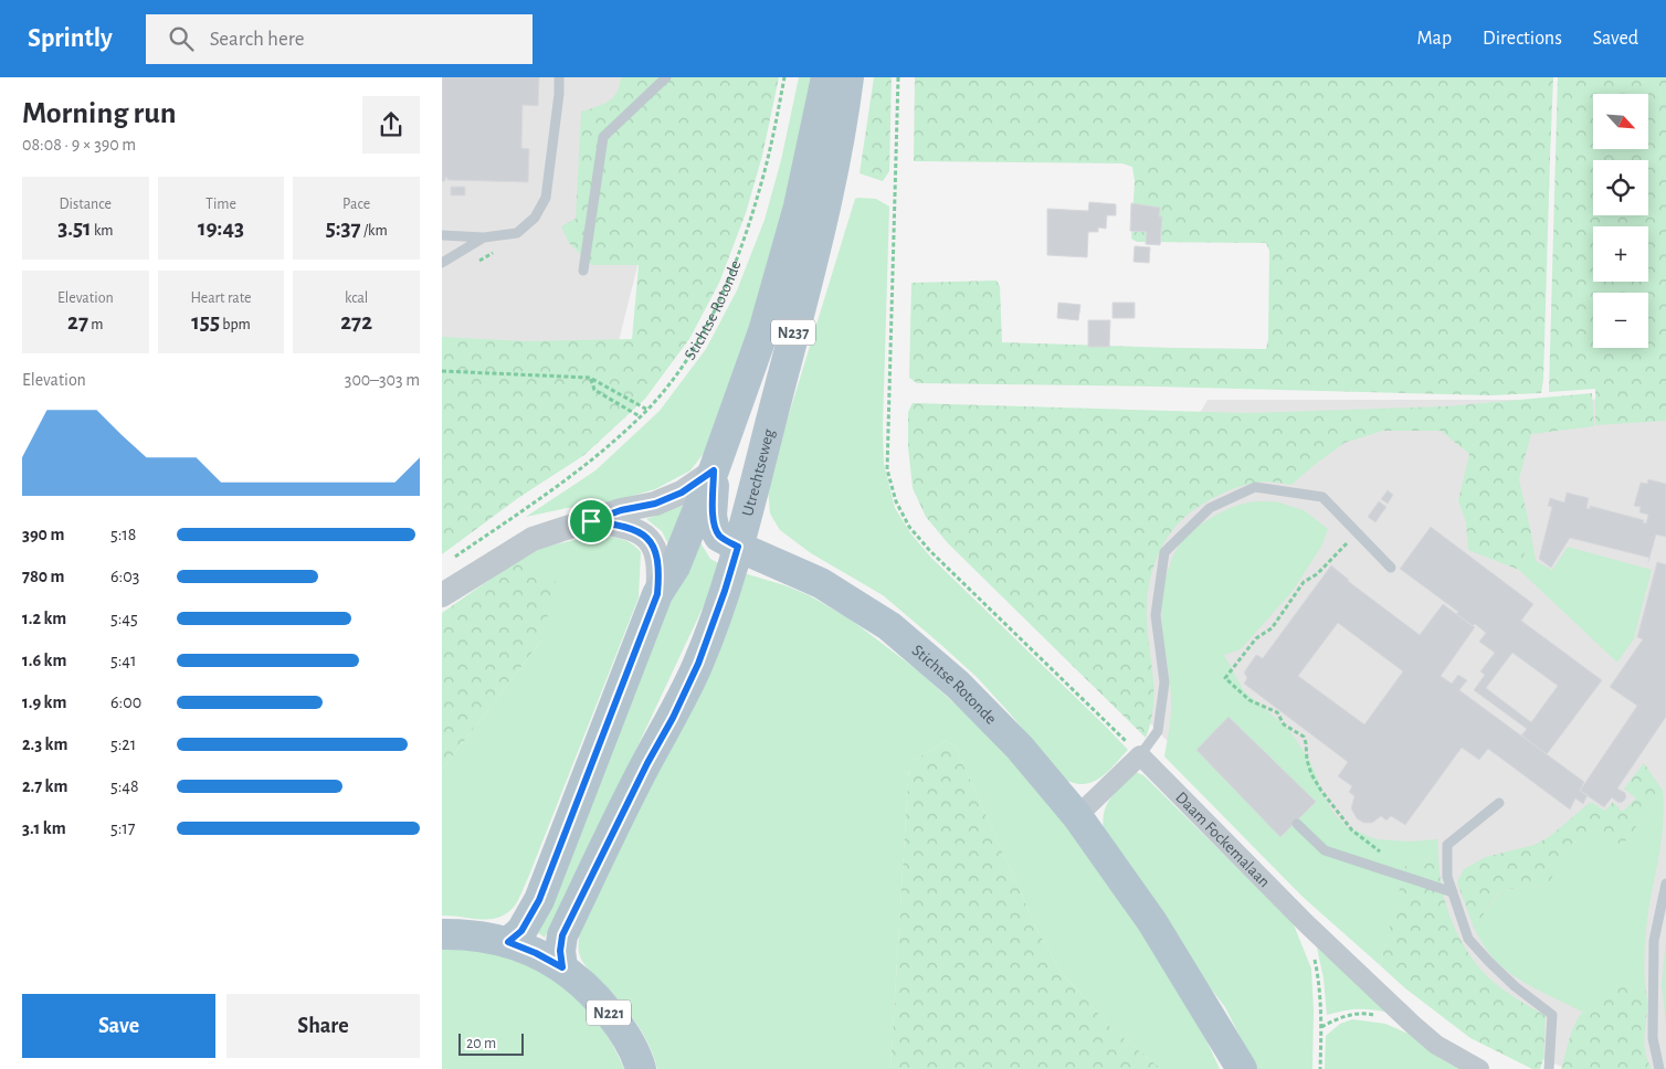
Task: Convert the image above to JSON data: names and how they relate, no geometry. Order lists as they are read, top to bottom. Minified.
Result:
{"streets":{"main road":["Stichtse Rotonde","N237","Utrechtseweg","N221"],"street":["Daam Fockemalaan"]},"crossings":[["Stichtse Rotonde","N237"],["Stichtse Rotonde","Utrechtseweg"],["N237","N221"],["Utrechtseweg","N221"]],"scale_bar":"20 m","north":"bottom right","page":{"header":"Sprintly","search":"Search here","nav":["Map","Directions","Saved"],"heading":["Morning run","08:08 · 9 × 390 m"],"map_buttons":["+","−"],"stats":[["Distance","3.51 km"],["Time","19:43"],["Pace","5:37 /km"],["Elevation","27 m"],["Heart rate","155 bpm"],["kcal","272"]],"chart":["Elevation","300–303 m"],"list":[{"name":"390 m","note":"5:18"},{"name":"780 m","note":"6:03"},{"name":"1.2 km","note":"5:45"},{"name":"1.6 km","note":"5:41"},{"name":"1.9 km","note":"6:00"},{"name":"2.3 km","note":"5:21"},{"name":"2.7 km","note":"5:48"},{"name":"3.1 km","note":"5:17"}],"buttons":["Save","Share"],"scale":"20 m"}}
